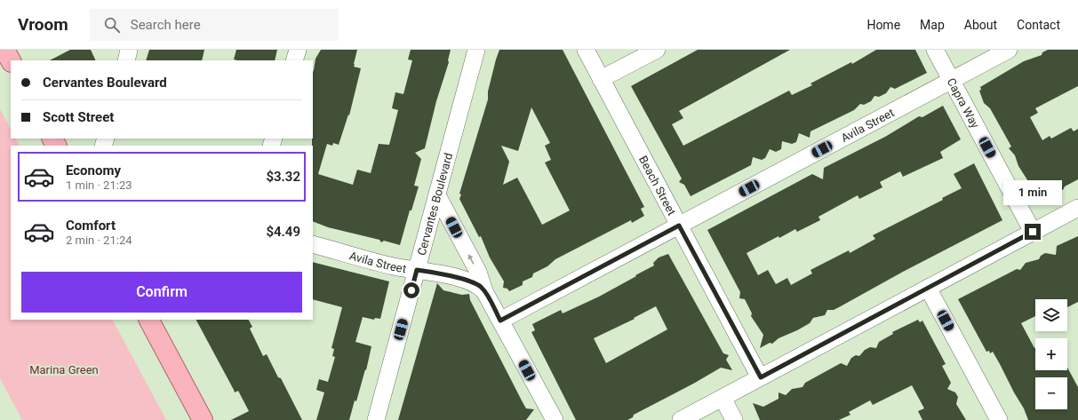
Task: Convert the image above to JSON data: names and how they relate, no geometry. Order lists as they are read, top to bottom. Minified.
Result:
{"streets":{"street":["Capra Way","Avila Street","Beach Street","Cervantes Boulevard"]},"crossings":[["Capra Way","Avila Street"],["Avila Street","Beach Street"],["Avila Street","Cervantes Boulevard"]],"parks":["Marina Green"],"page":{"header":"Vroom","search":"Search here","nav":["Home","Map","About","Contact"],"banner":["Cervantes Boulevard","Scott Street"],"list":[{"name":"Economy","note":"1 min · 21:23","value":"$3.32"},{"name":"Comfort","note":"2 min · 21:24","value":"$4.49"}],"bubble":"1 min","buttons":"Confirm","map_buttons":["+","−"]}}
